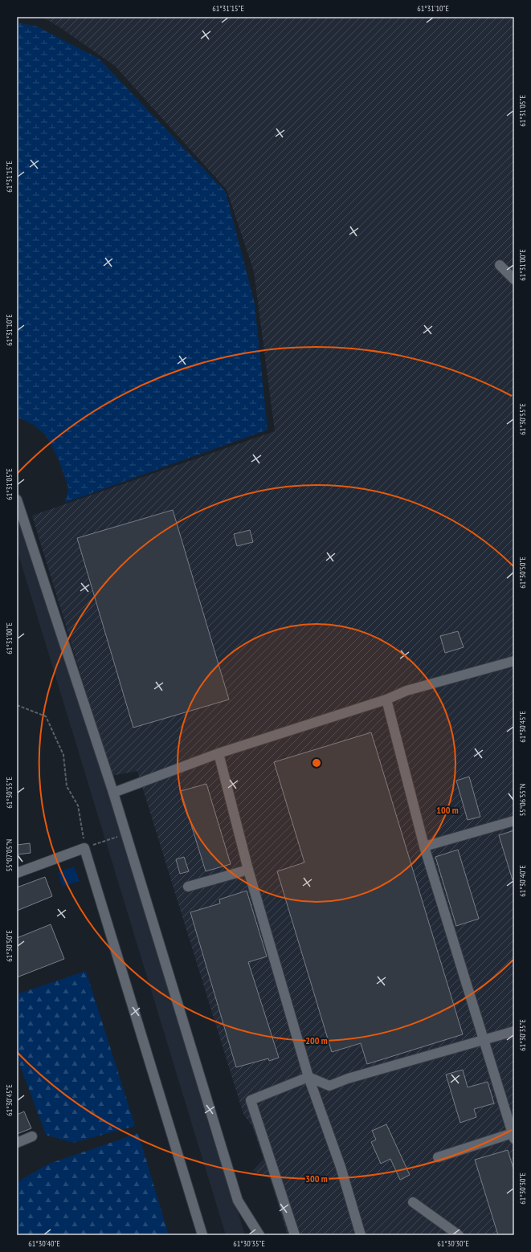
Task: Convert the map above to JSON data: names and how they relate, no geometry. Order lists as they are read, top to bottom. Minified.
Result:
{"coordinates":["61°31'15\"E","61°31'10\"E","61°31'05\"E","61°31'00\"E","61°30'55\"E","61°30'50\"E","61°30'45\"E","55°06'55\"N","55°07'05\"N","61°30'40\"E","61°30'35\"E","61°30'30\"E"],"rings":["100 m","200 m","300 m"]}
